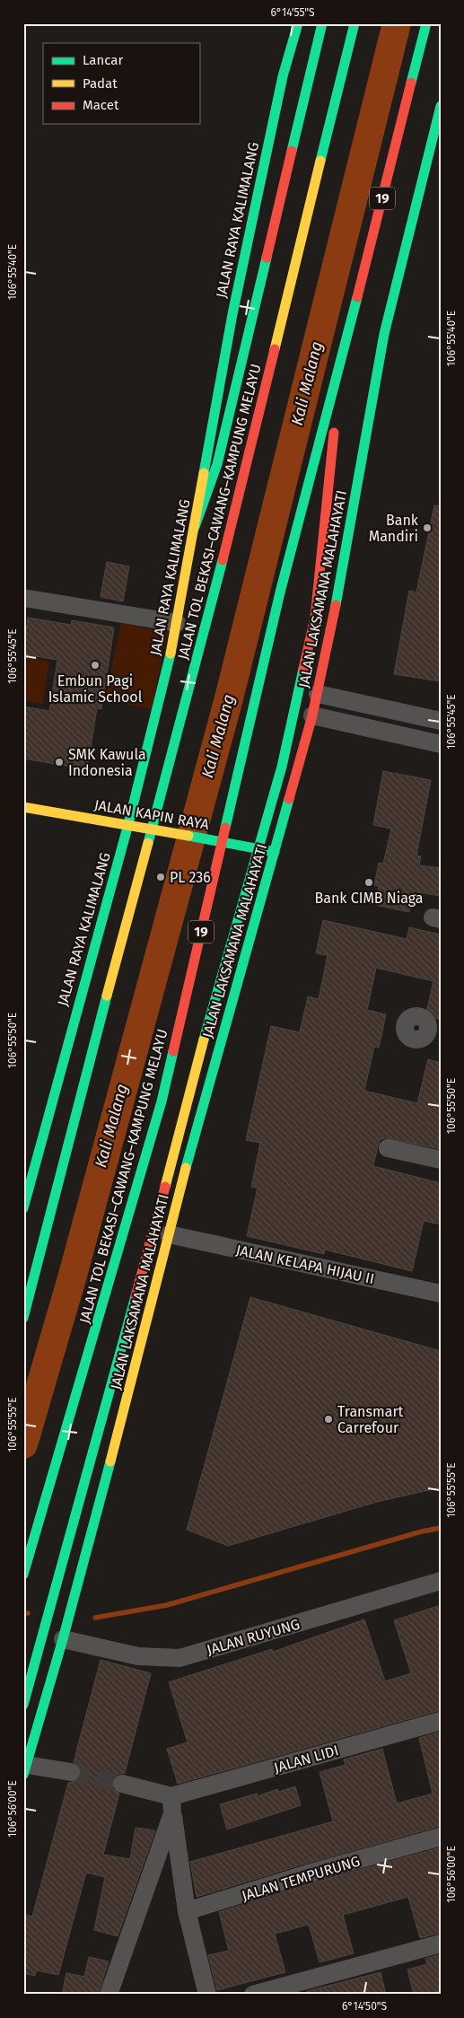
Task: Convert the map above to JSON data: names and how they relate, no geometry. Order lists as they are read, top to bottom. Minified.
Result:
{"streets":{"main road":["19","JALAN RAYA KALIMALANG","JALAN TOL BEKASI–CAWANG–KAMPUNG MELAYU","JALAN LAKSAMANA MALAHAYATI","JALAN KAPIN RAYA"],"street":["JALAN KELAPA HIJAU II","JALAN RUYUNG","JALAN LIDI","JALAN TEMPURUNG"]},"crossings":[["JALAN RAYA KALIMALANG","JALAN KAPIN RAYA"],["JALAN LAKSAMANA MALAHAYATI","JALAN KAPIN RAYA"],["JALAN LAKSAMANA MALAHAYATI","JALAN KELAPA HIJAU II"],["JALAN LAKSAMANA MALAHAYATI","JALAN RUYUNG"]],"water":["Kali Malang"],"places":["Bank Mandiri","Embun Pagi Islamic School","SMK Kawula Indonesia","PL 236","Bank CIMB Niaga","Transmart Carrefour"],"legend":["Lancar","Padat","Macet"],"coordinates":["6°14'55\"S","106°55'40\"E","106°55'45\"E","106°55'50\"E","106°55'55\"E","106°56'00\"E","6°14'50\"S"]}
